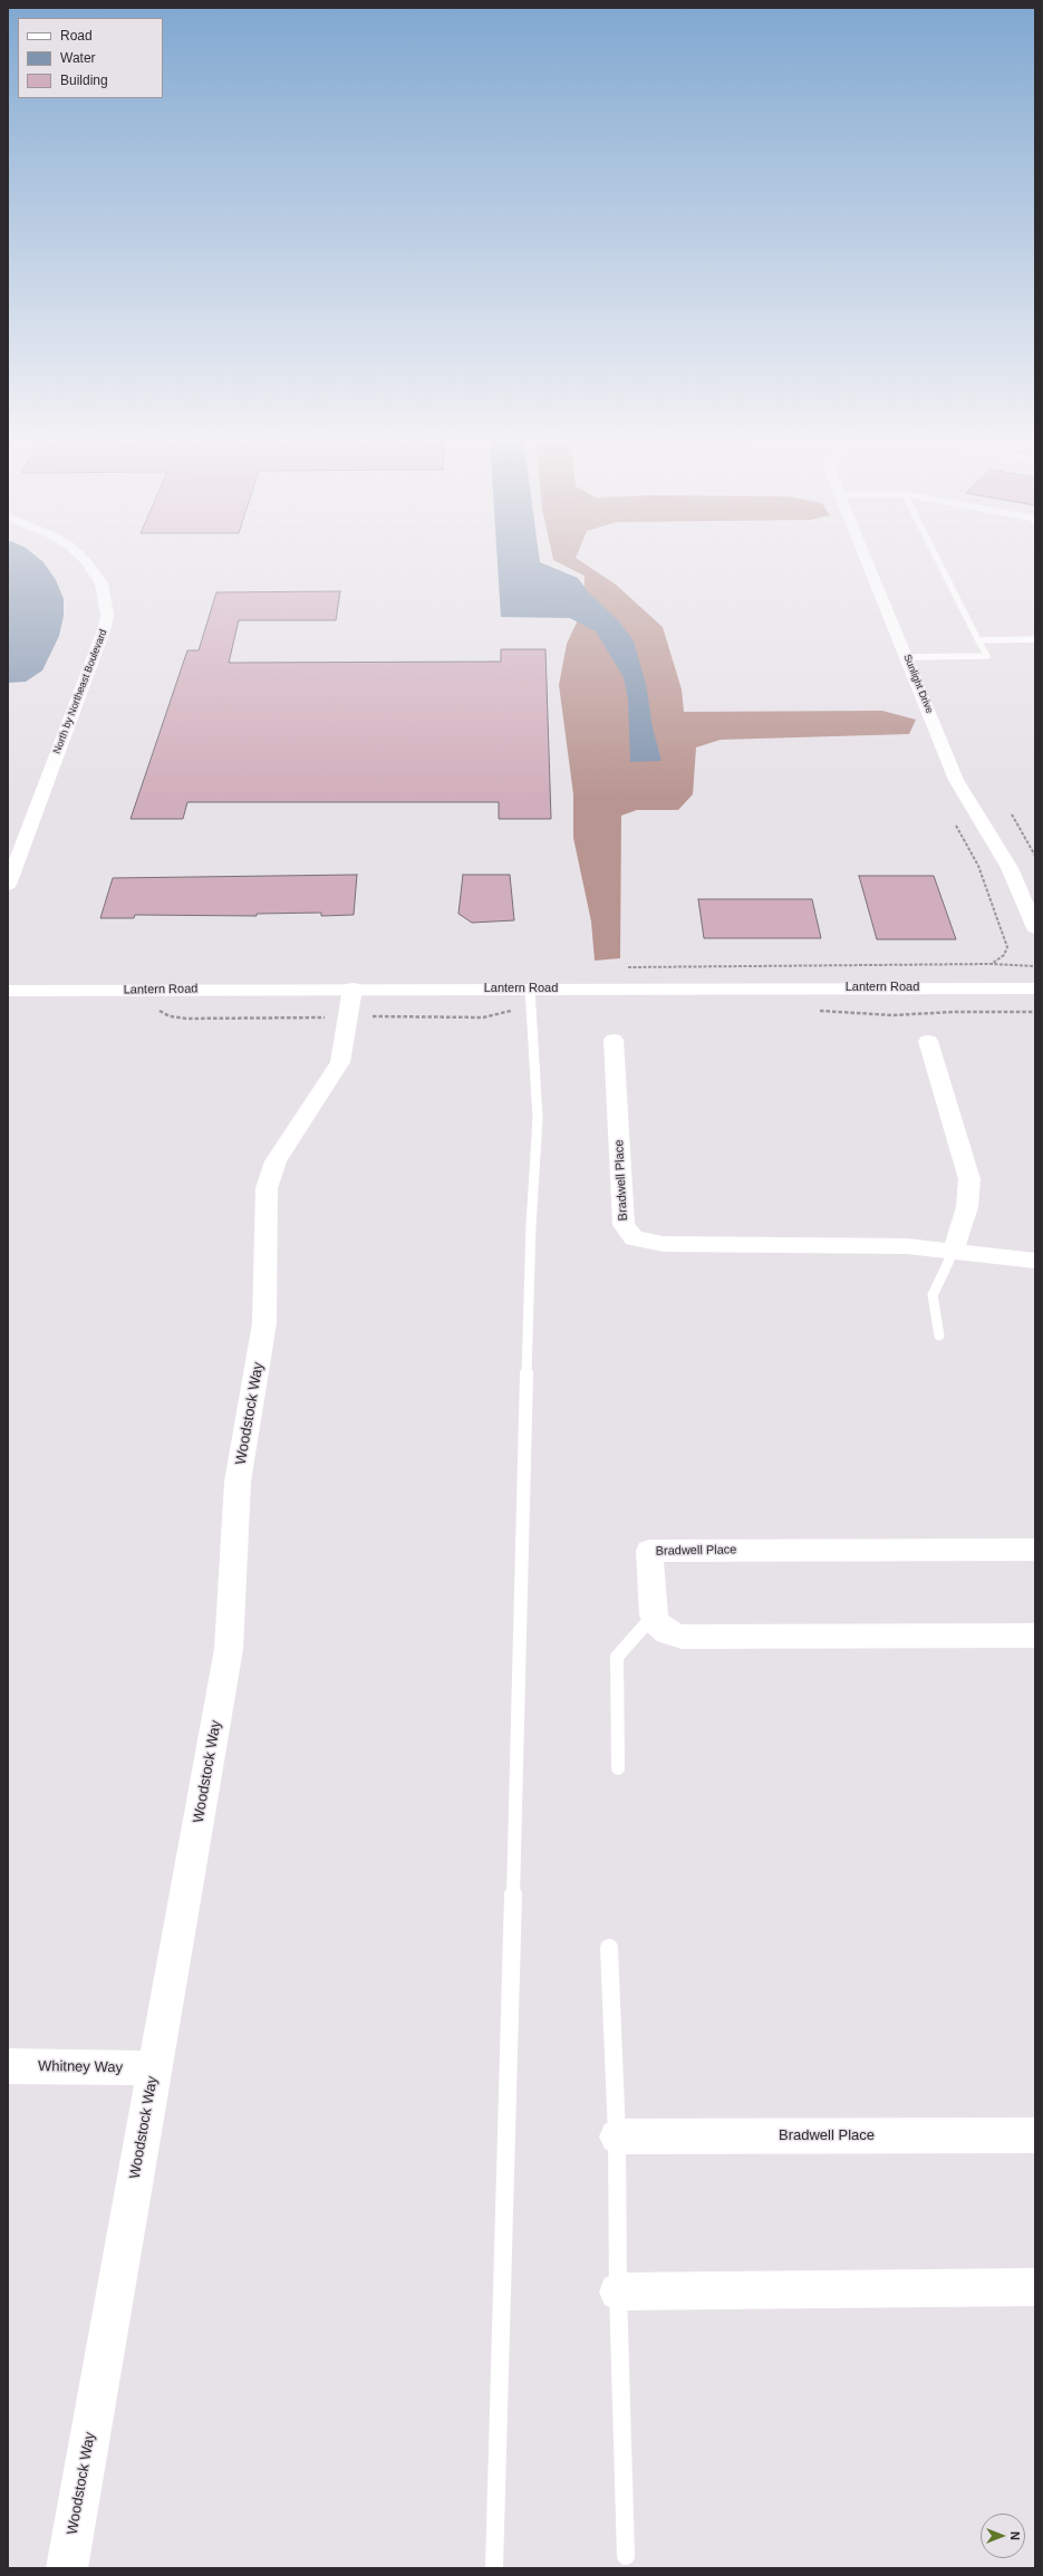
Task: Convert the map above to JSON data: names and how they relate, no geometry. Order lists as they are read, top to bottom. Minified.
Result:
{"streets":{"street":["Sunlight Drive","North by Northeast Boulevard","Lantern Road","Bradwell Place","Woodstock Way","Whitney Way"]},"crossings":[["Lantern Road","Woodstock Way"],["Woodstock Way","Whitney Way"]],"legend":["Road","Water","Building"],"north":"right"}
